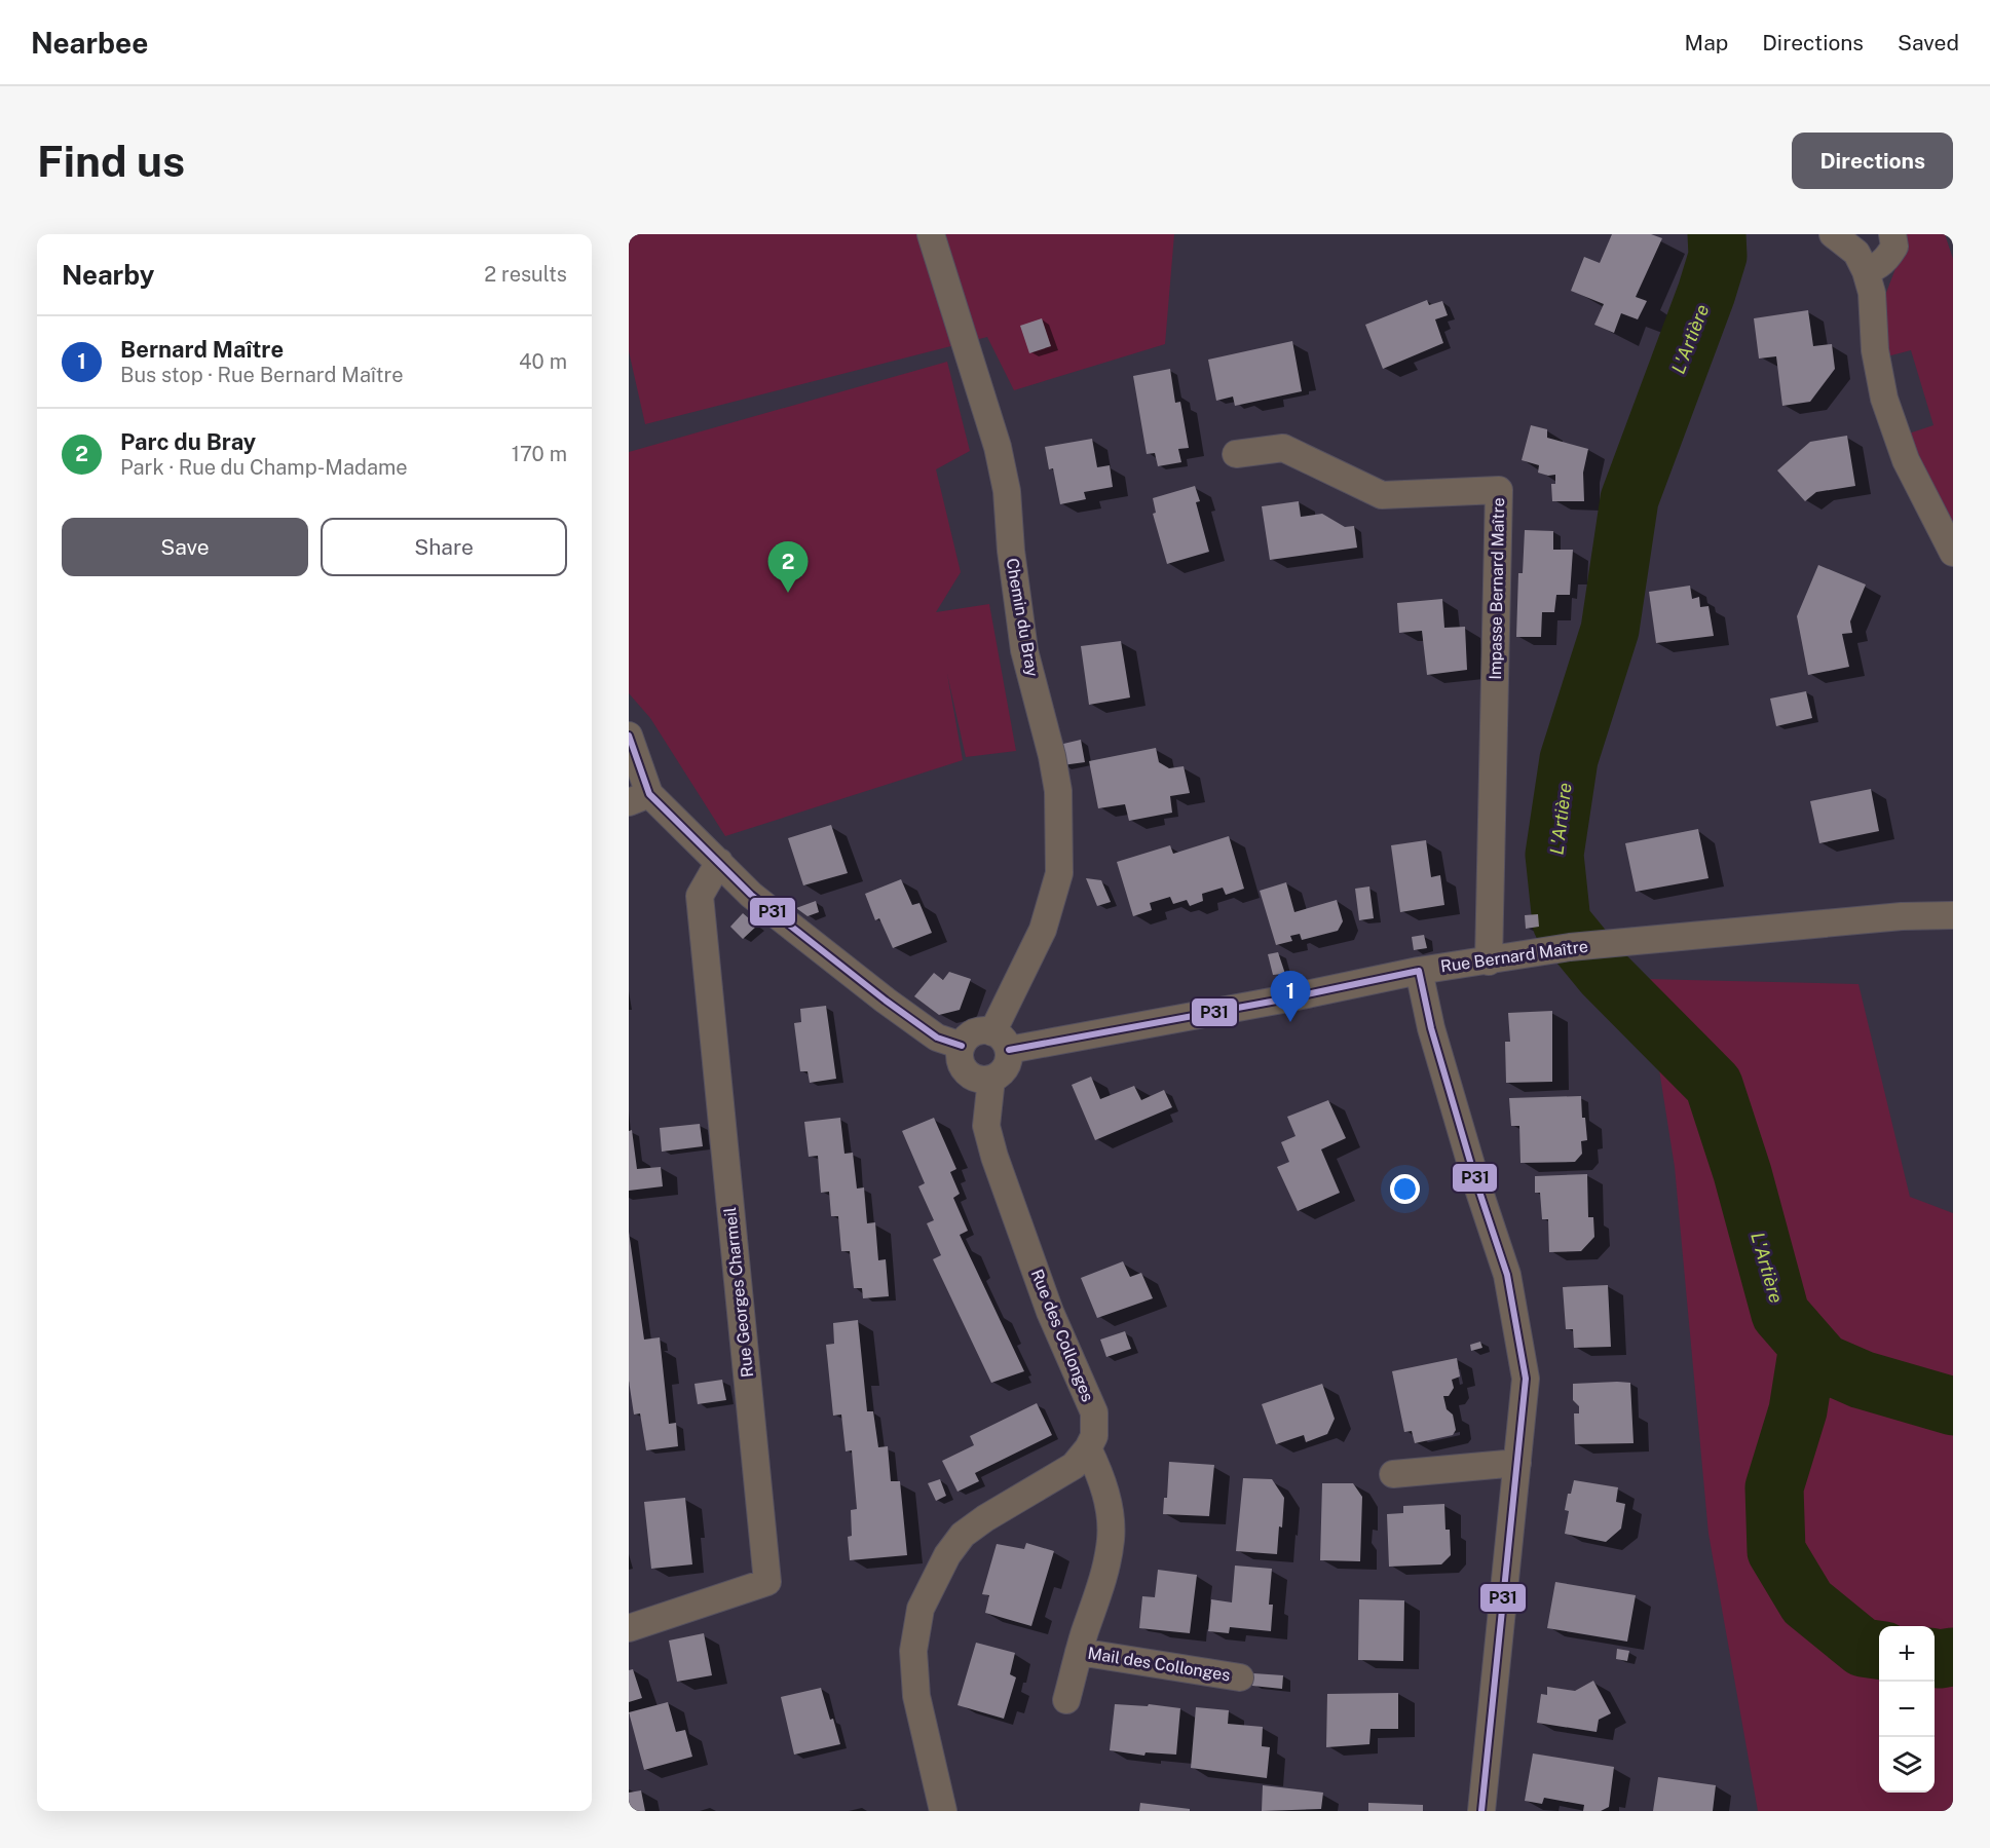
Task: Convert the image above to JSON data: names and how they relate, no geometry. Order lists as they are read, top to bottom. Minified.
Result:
{"streets":{"street":["Impasse Bernard Maître","Chemin du Bray","Rue Bernard Maître","Rue Georges Charmeil","Rue des Collonges","Mail des Collonges"]},"crossings":[["Impasse Bernard Maître","Rue Bernard Maître"],["Chemin du Bray","Rue Bernard Maître"],["Chemin du Bray","Rue des Collonges"],["Rue Bernard Maître","Rue des Collonges"],["Rue des Collonges","Mail des Collonges"]],"water":["L'Artière"],"lines":["transit line P31"],"page":{"header":"Nearbee","nav":["Map","Directions","Saved"],"buttons":["Directions",["Save","Share"]],"title":"Find us","heading":["Nearby","2 results"],"list":[{"mark":"1","name":"Bernard Maître","note":"Bus stop · Rue Bernard Maître","value":"40 m"},{"mark":"2","name":"Parc du Bray","note":"Park · Rue du Champ-Madame","value":"170 m"}],"pins":["2","1"],"map_buttons":["+","−"]}}
